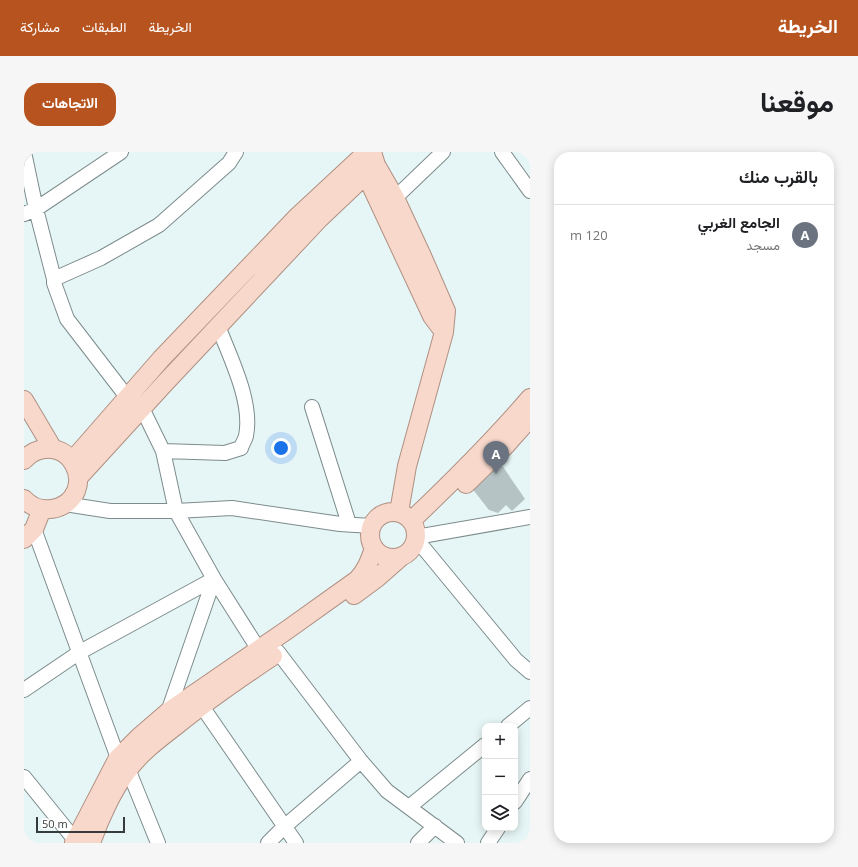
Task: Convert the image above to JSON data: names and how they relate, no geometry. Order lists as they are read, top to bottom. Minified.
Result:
{"scale_bar":"50 m","page":{"header":"الخريطة","nav":["الخريطة","الطبقات","مشاركة"],"title":"موقعنا","buttons":"الاتجاهات","heading":"بالقرب منك","list":[{"mark":"A","name":"الجامع الغربي","note":"مسجد","value":"120 m"}],"pins":"A","map_buttons":["+","−"],"scale":"50 m"}}
